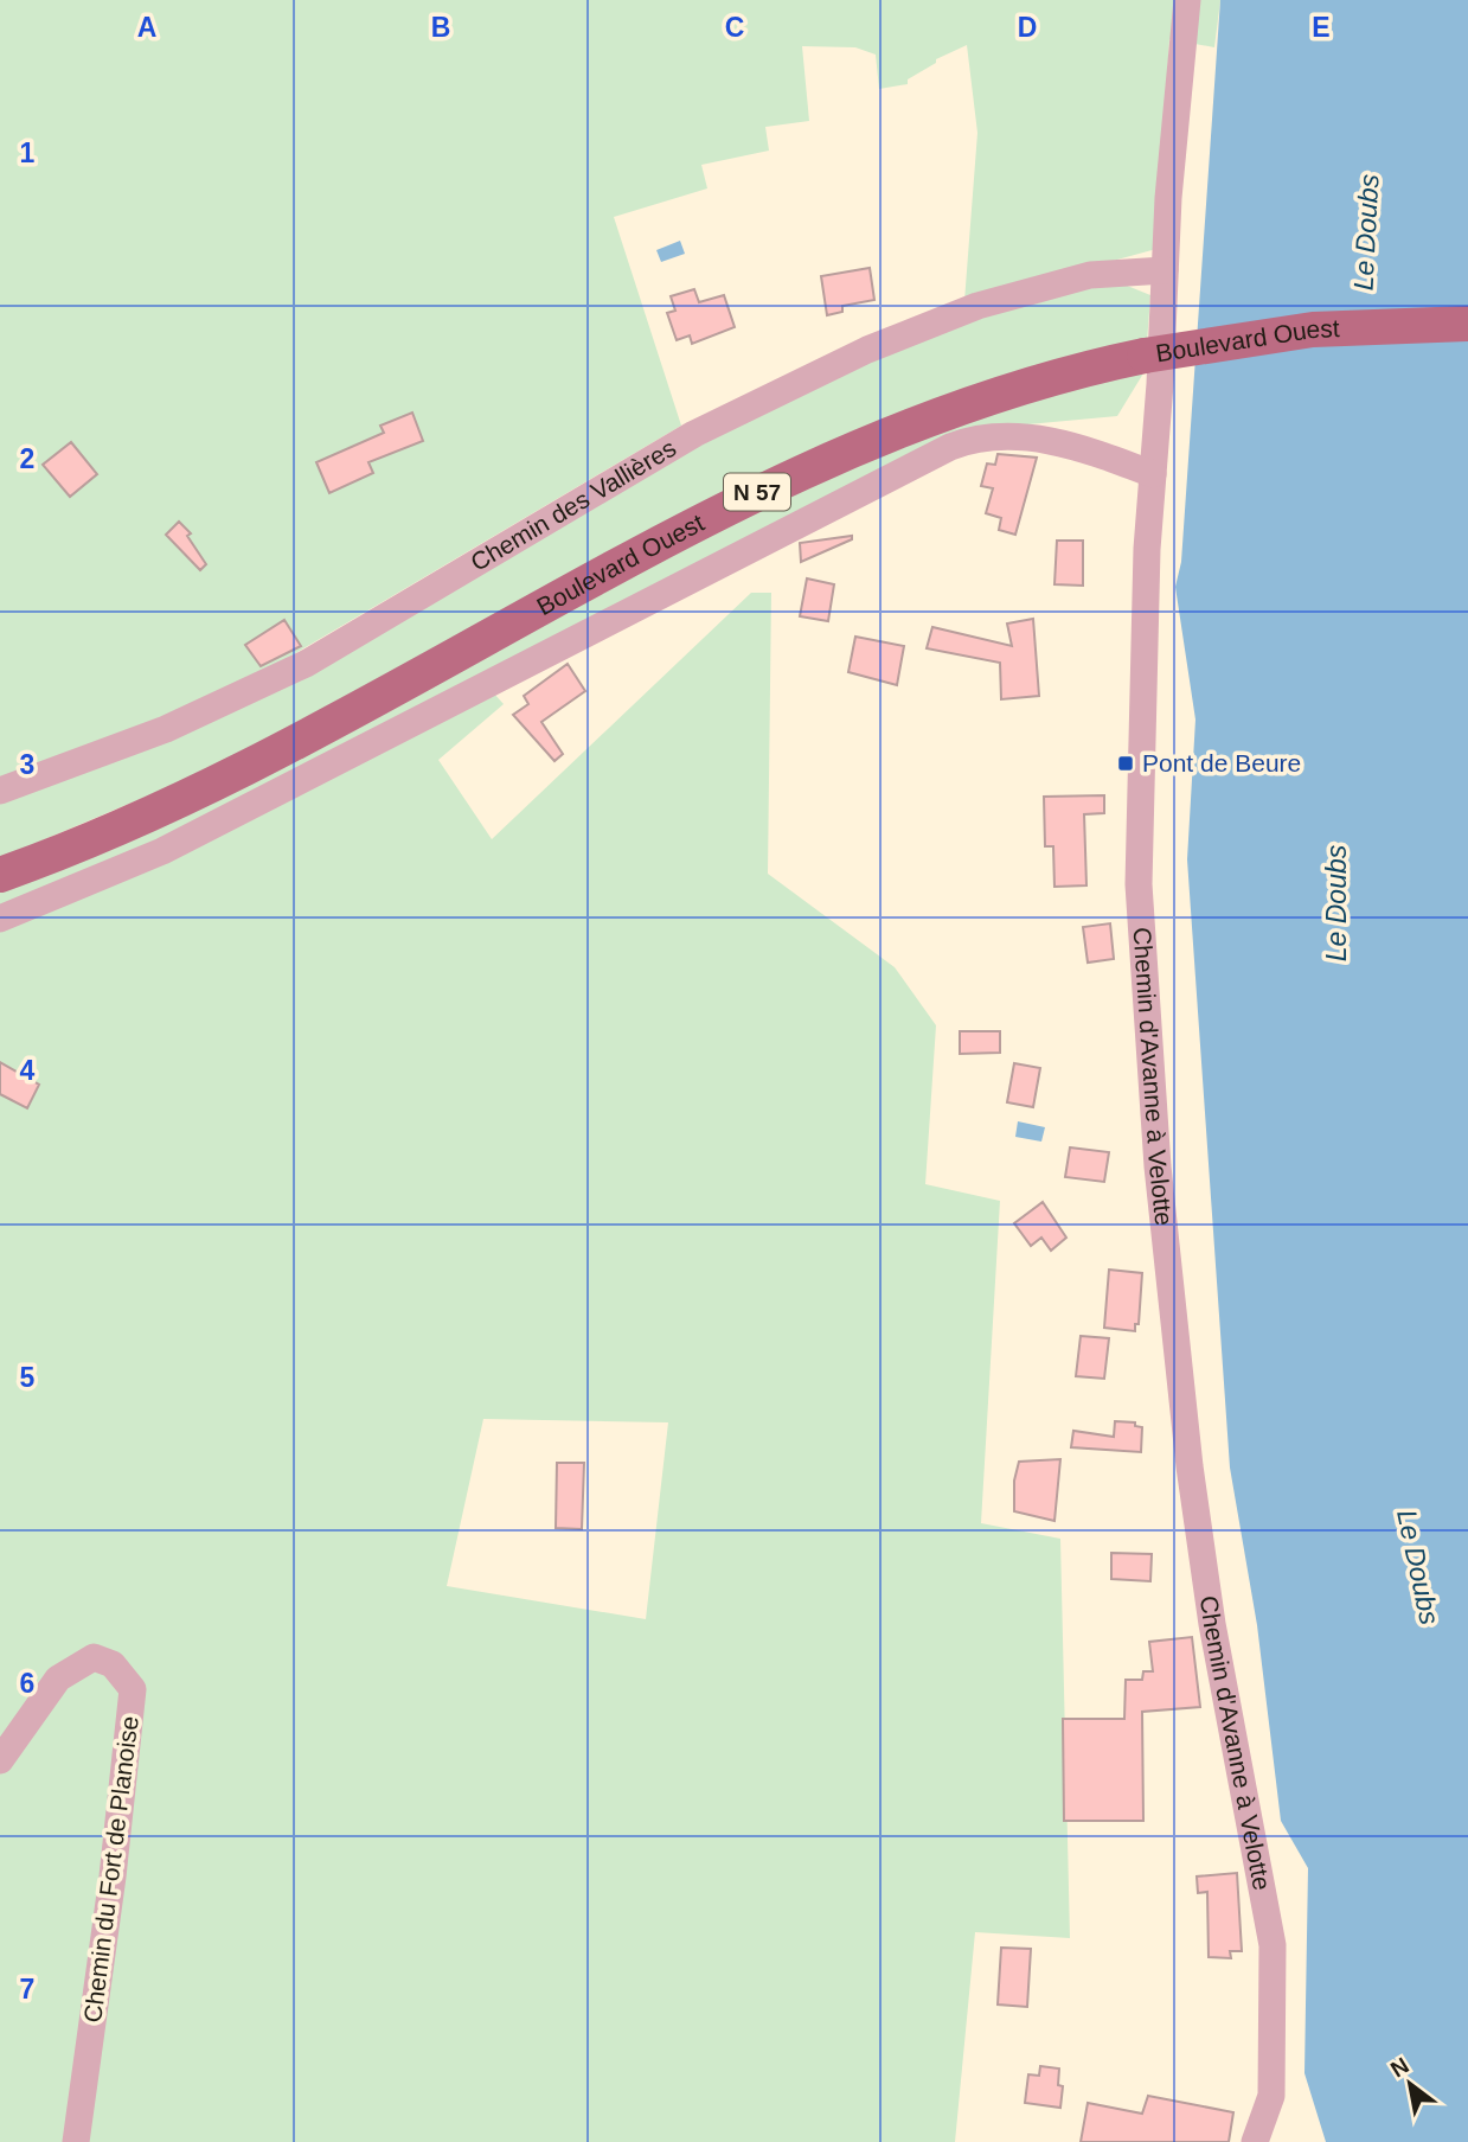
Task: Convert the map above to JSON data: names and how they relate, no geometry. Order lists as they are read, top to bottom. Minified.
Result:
{"streets":{"main road":["Boulevard Ouest","N 57"],"street":["Chemin des Vallières","Chemin d'Avanne à Velotte","Chemin du Fort de Planoise"]},"crossings":[["Chemin des Vallières","Chemin d'Avanne à Velotte"]],"water":["Le Doubs"],"places":{"transit":["Pont de Beure"]},"north":"top left","grid":{"columns":["A","B","C","D","E"],"rows":["1","2","3","4","5","6","7"]}}
